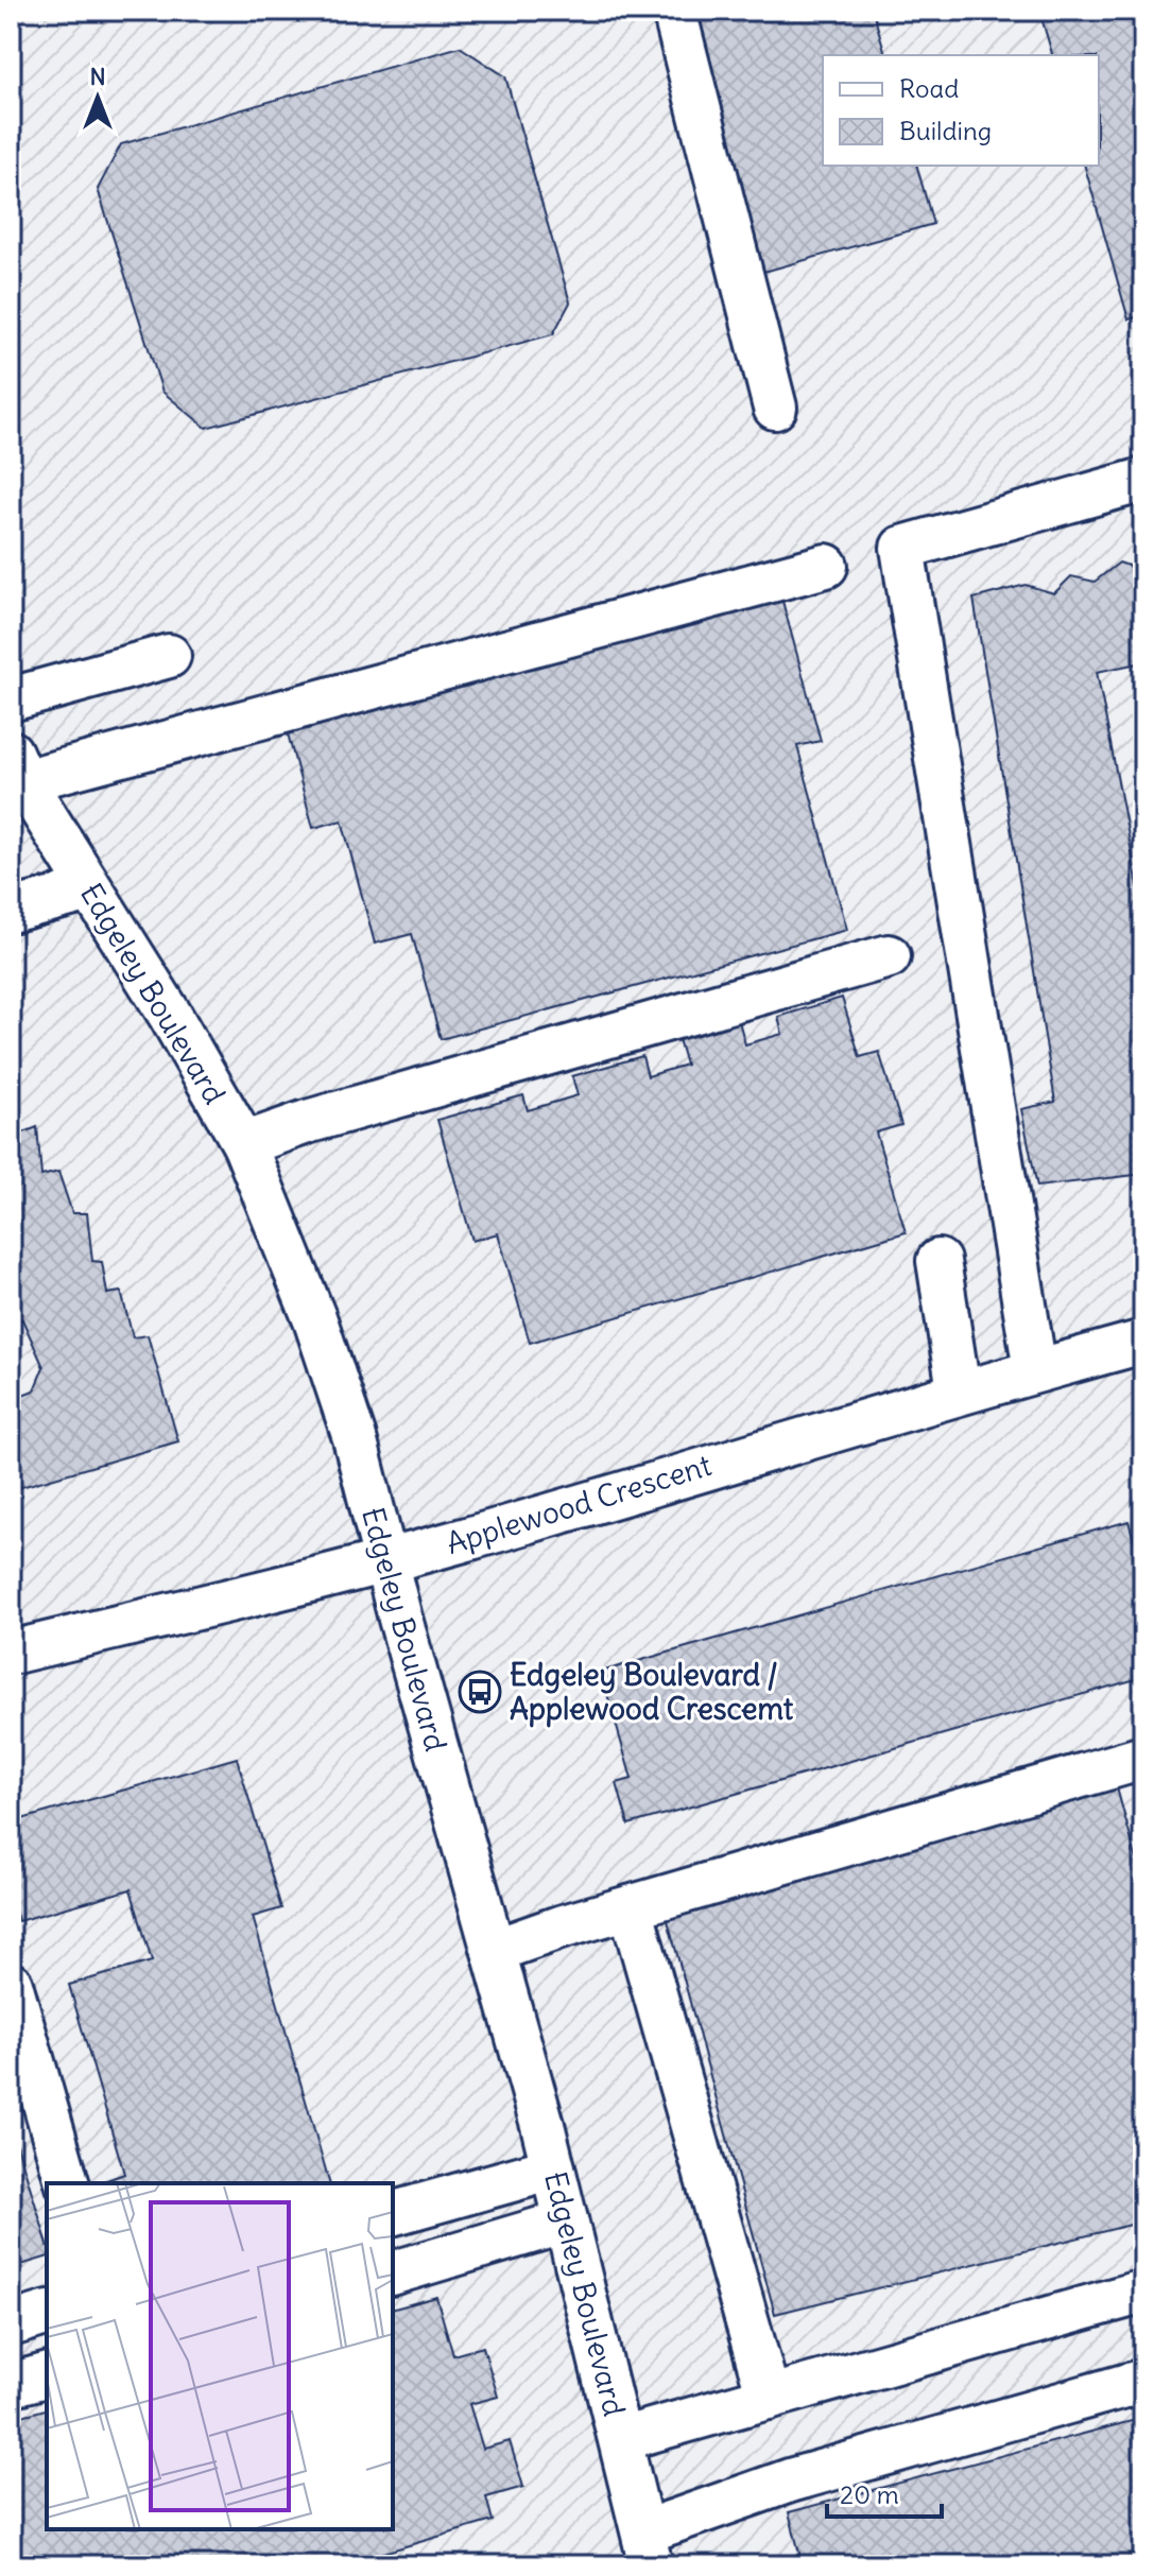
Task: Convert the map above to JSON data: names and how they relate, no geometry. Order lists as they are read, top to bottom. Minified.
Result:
{"streets":{"street":["Edgeley Boulevard","Applewood Crescent"]},"crossings":[["Edgeley Boulevard","Applewood Crescent"]],"places":{"bus stop":["Edgeley Boulevard / Applewood Crescemt"]},"legend":["Road","Building"],"scale_bar":"20 m","north":"top"}
